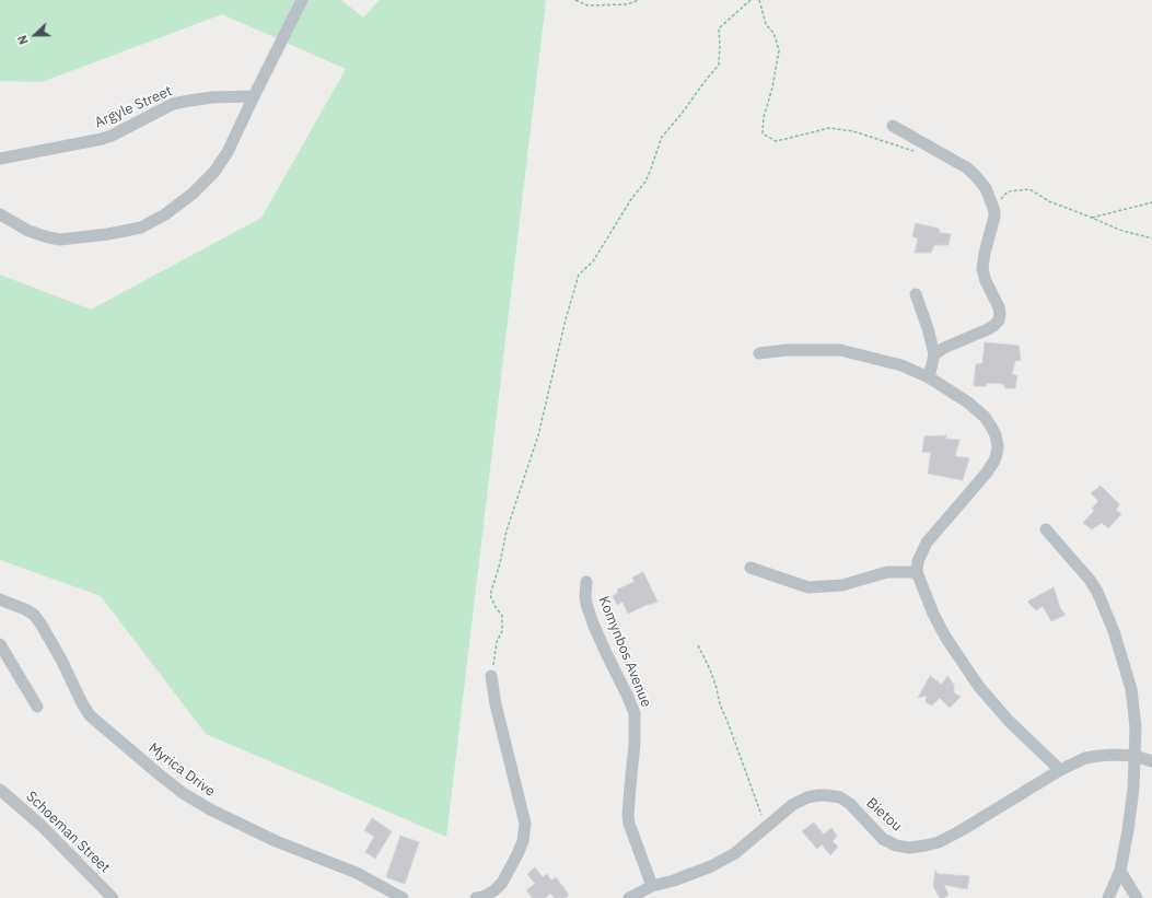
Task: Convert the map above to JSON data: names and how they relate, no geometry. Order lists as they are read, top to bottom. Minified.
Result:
{"streets":{"street":["Argyle Street","Komynbos Avenue","Myrica Drive","Bietou","Schoeman Street"]},"crossings":[["Komynbos Avenue","Bietou"]],"north":"left"}
